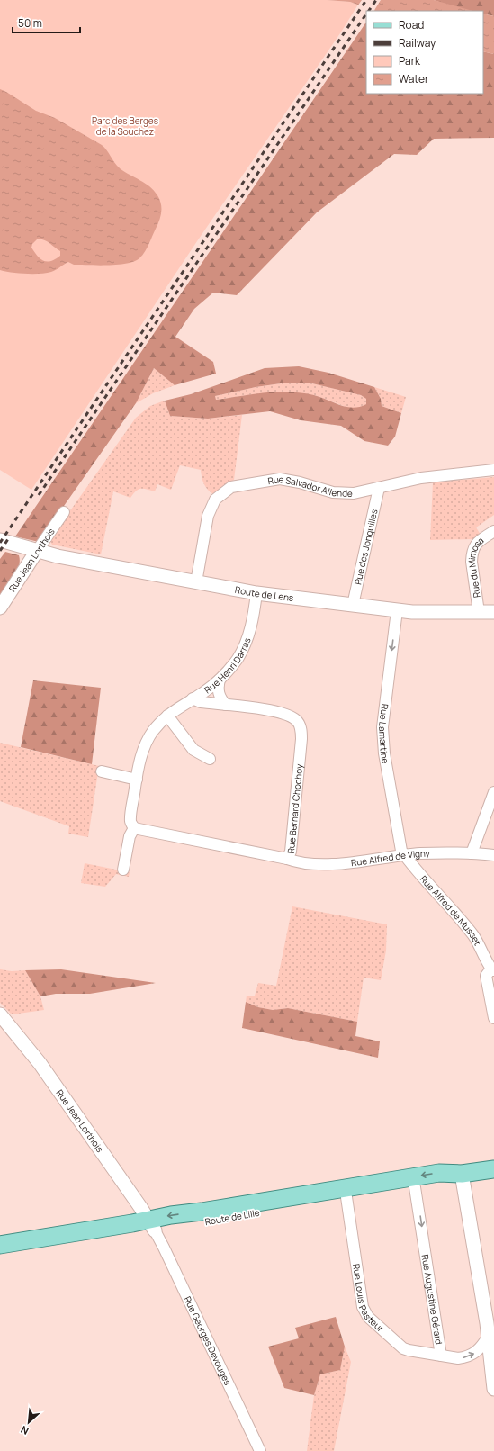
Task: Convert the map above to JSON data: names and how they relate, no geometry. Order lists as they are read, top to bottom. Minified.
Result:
{"streets":{"main road":["Route de Lille"],"street":["Rue Salvador Allende","Rue des Jonquilles","Rue Jean Lorthois","Rue du Mimosa","Route de Lens","Rue Henri Darras","Rue Lamartine","Rue Bernard Chochoy","Rue Alfred de Vigny","Rue Alfred de Musset","Rue Louis Pasteur","Rue Augustine Gérard","Rue Georges Devouges"]},"crossings":[["Rue Salvador Allende","Rue des Jonquilles"],["Rue Salvador Allende","Route de Lens"],["Rue des Jonquilles","Route de Lens"],["Rue Jean Lorthois","Route de Lens"],["Rue Jean Lorthois","Route de Lille"],["Rue Jean Lorthois","Rue Georges Devouges"],["Rue du Mimosa","Route de Lens"],["Route de Lens","Rue Henri Darras"],["Route de Lens","Rue Lamartine"],["Rue Henri Darras","Rue Bernard Chochoy"],["Rue Lamartine","Rue Alfred de Vigny"],["Rue Lamartine","Rue Alfred de Musset"],["Rue Bernard Chochoy","Rue Alfred de Vigny"],["Rue Alfred de Vigny","Rue Alfred de Musset"],["Route de Lille","Rue Louis Pasteur"],["Route de Lille","Rue Augustine Gérard"],["Route de Lille","Rue Georges Devouges"],["Rue Louis Pasteur","Rue Augustine Gérard"]],"one_way":["Rue Lamartine"],"parks":["Parc des Berges de la Souchez"],"legend":["Road","Railway","Park","Water"],"scale_bar":"50 m","north":"bottom left"}
